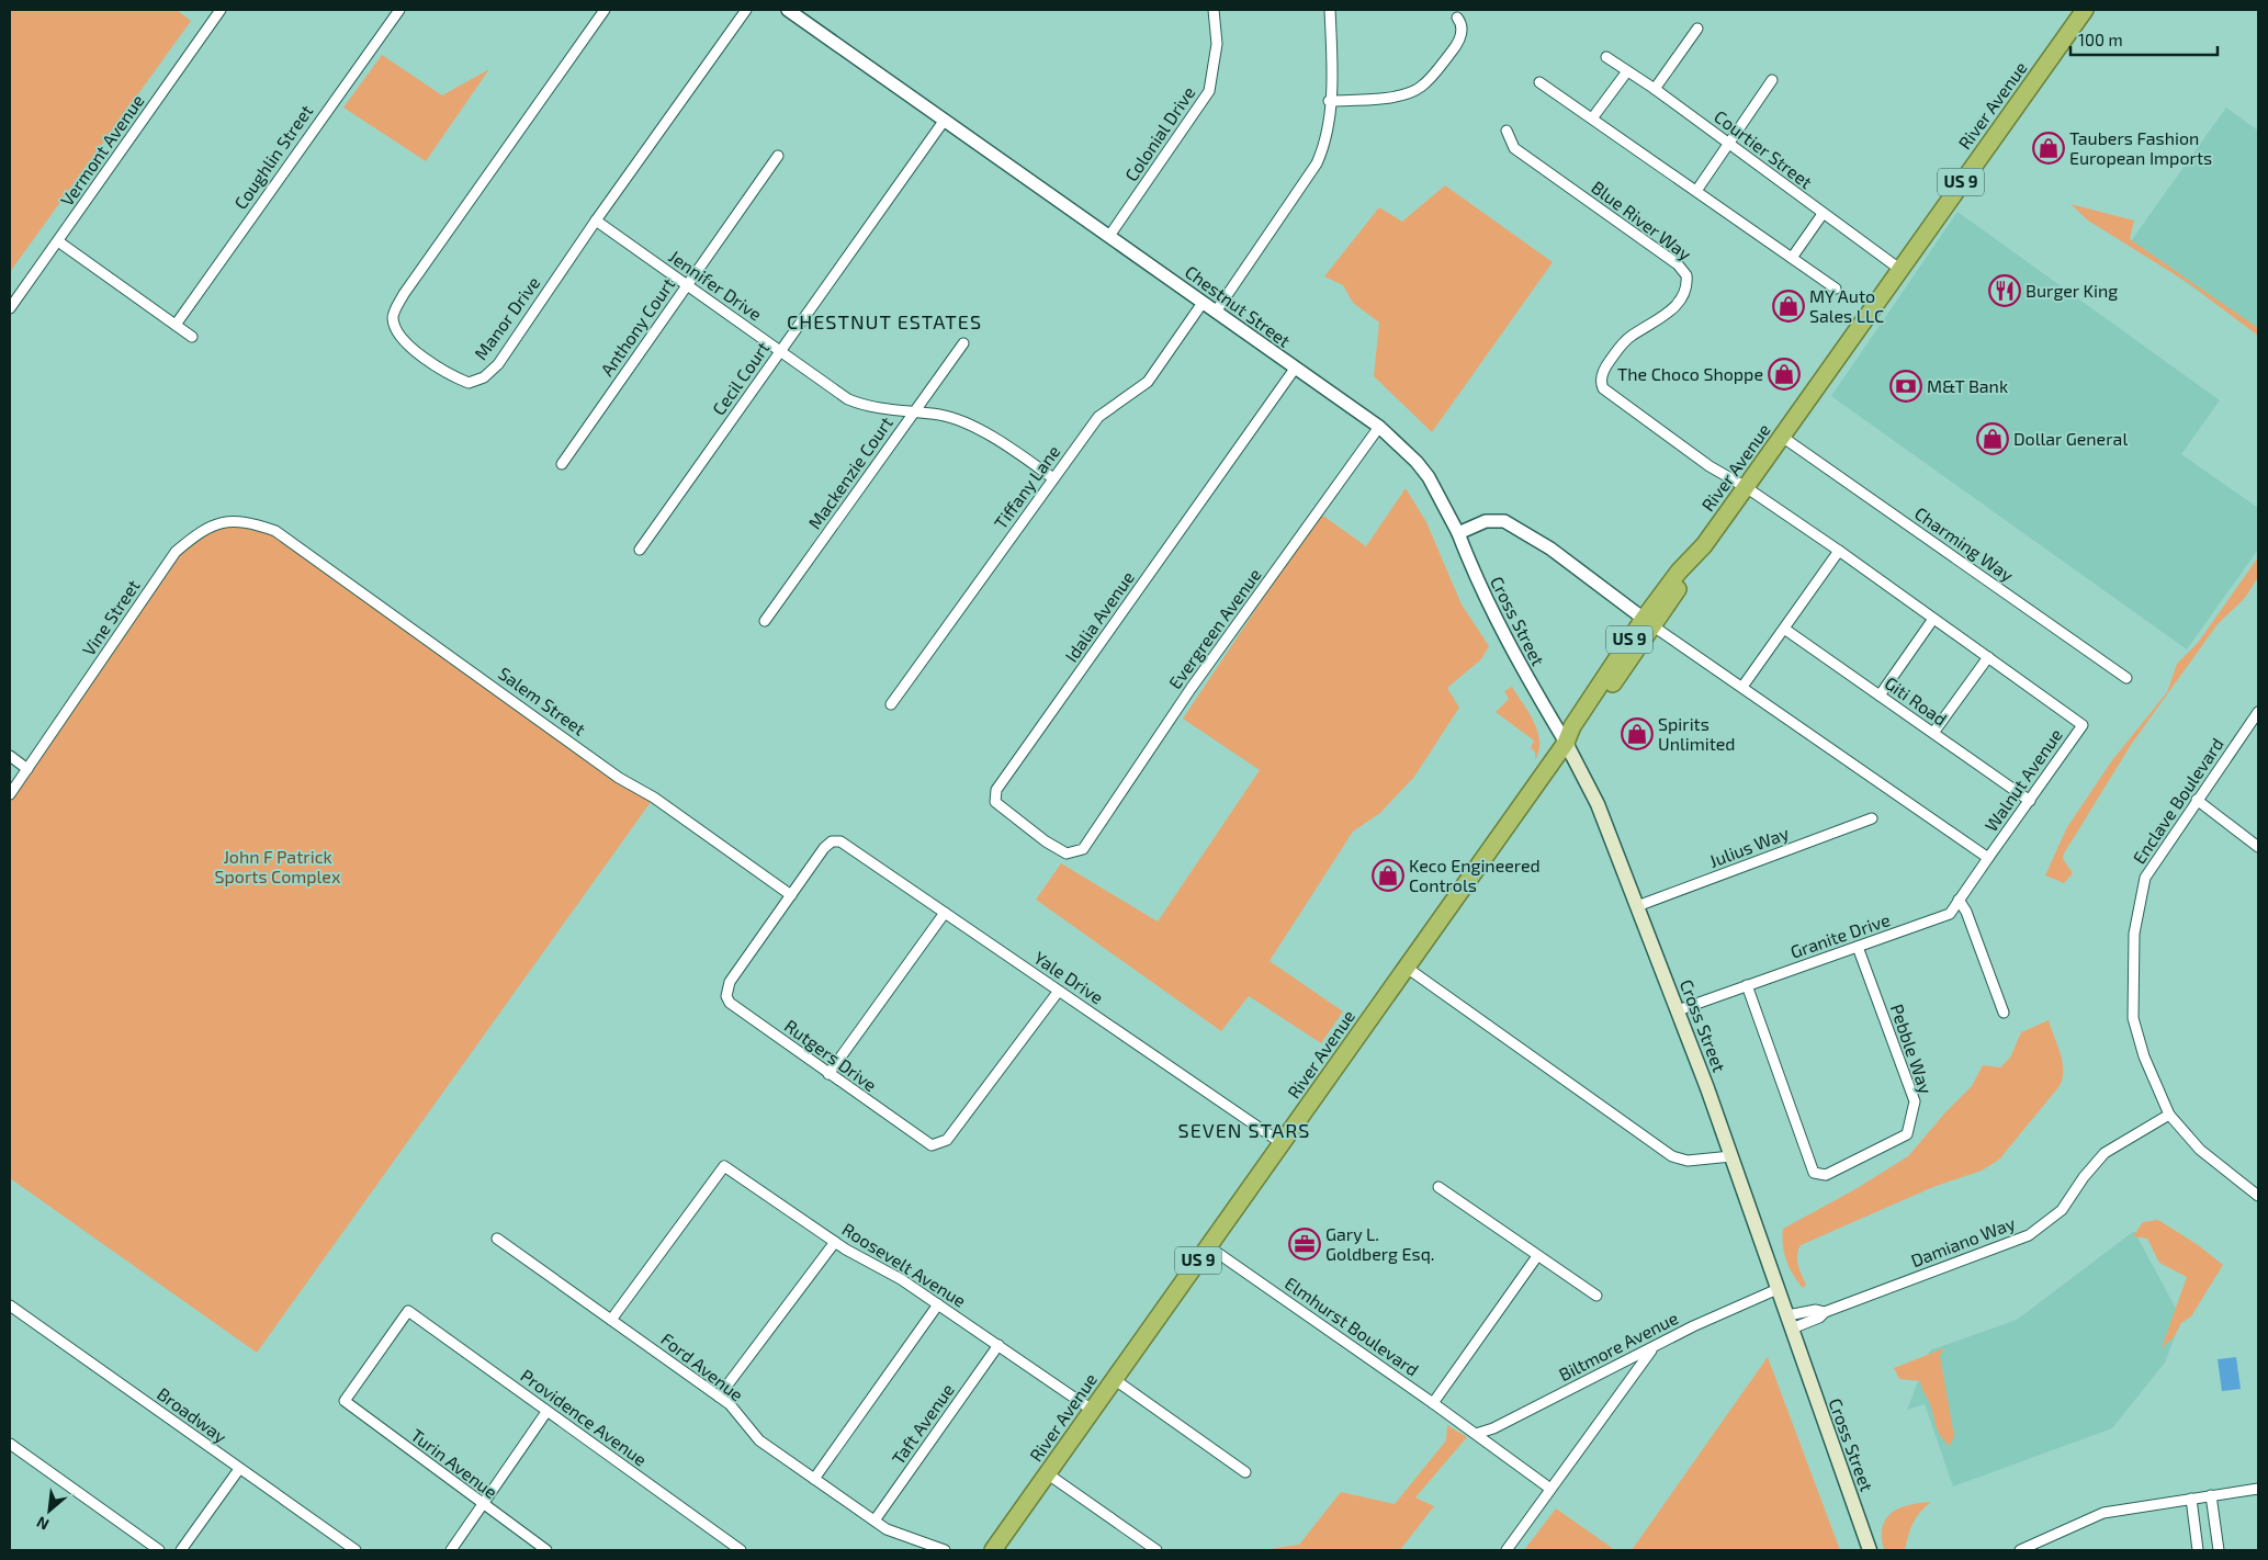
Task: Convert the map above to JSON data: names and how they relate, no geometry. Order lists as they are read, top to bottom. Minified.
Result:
{"streets":{"highway":["River Avenue","US 9"],"main road":["Cross Street"],"street":["Colonial Drive","Courtier Street","Vermont Avenue","Coughlin Street","Blue River Way","Jennifer Drive","Chestnut Street","Manor Drive","Anthony Court","Cecil Court","Mackenzie Court","Tiffany Lane","Charming Way","Idalia Avenue","Vine Street","Evergreen Avenue","Salem Street","Giti Road","Walnut Avenue","Enclave Boulevard","Julius Way","Granite Drive","Yale Drive","Pebble Way","Rutgers Drive","Damiano Way","Roosevelt Avenue","Elmhurst Boulevard","Biltmore Avenue","Ford Avenue","Broadway","Providence Avenue","Taft Avenue","Turin Avenue"]},"crossings":[["River Avenue","Courtier Street"],["River Avenue","Blue River Way"],["River Avenue","Charming Way"],["River Avenue","Cross Street"],["River Avenue","Walnut Avenue"],["River Avenue","Yale Drive"],["River Avenue","Roosevelt Avenue"],["River Avenue","Elmhurst Boulevard"],["Colonial Drive","Chestnut Street"],["Blue River Way","Walnut Avenue"],["Jennifer Drive","Manor Drive"],["Jennifer Drive","Anthony Court"],["Jennifer Drive","Cecil Court"],["Jennifer Drive","Mackenzie Court"],["Jennifer Drive","Tiffany Lane"],["Chestnut Street","Cecil Court"],["Chestnut Street","Tiffany Lane"],["Chestnut Street","Idalia Avenue"],["Chestnut Street","Cross Street"],["Chestnut Street","Evergreen Avenue"],["Idalia Avenue","Evergreen Avenue"],["Vine Street","Salem Street"],["Cross Street","Julius Way"],["Cross Street","Granite Drive"],["Cross Street","Damiano Way"],["Cross Street","Biltmore Avenue"],["Salem Street","Yale Drive"],["Salem Street","Rutgers Drive"],["Giti Road","Walnut Avenue"],["Walnut Avenue","Granite Drive"],["Enclave Boulevard","Damiano Way"],["Granite Drive","Pebble Way"],["Yale Drive","Rutgers Drive"],["Roosevelt Avenue","Ford Avenue"],["Roosevelt Avenue","Taft Avenue"],["Elmhurst Boulevard","Biltmore Avenue"],["Ford Avenue","Taft Avenue"],["Providence Avenue","Turin Avenue"]],"districts":["CHESTNUT ESTATES","SEVEN STARS"],"parks":["John F Patrick Sports Complex"],"places":{"shop":["Taubers Fashion European Imports","MY Auto Sales LLC","The Choco Shoppe","Dollar General","Spirits Unlimited","Keco Engineered Controls"],"restaurant":["Burger King"],"bank":["M&T Bank"],"office":["Gary L. Goldberg Esq."]},"scale_bar":"100 m","north":"bottom left"}
